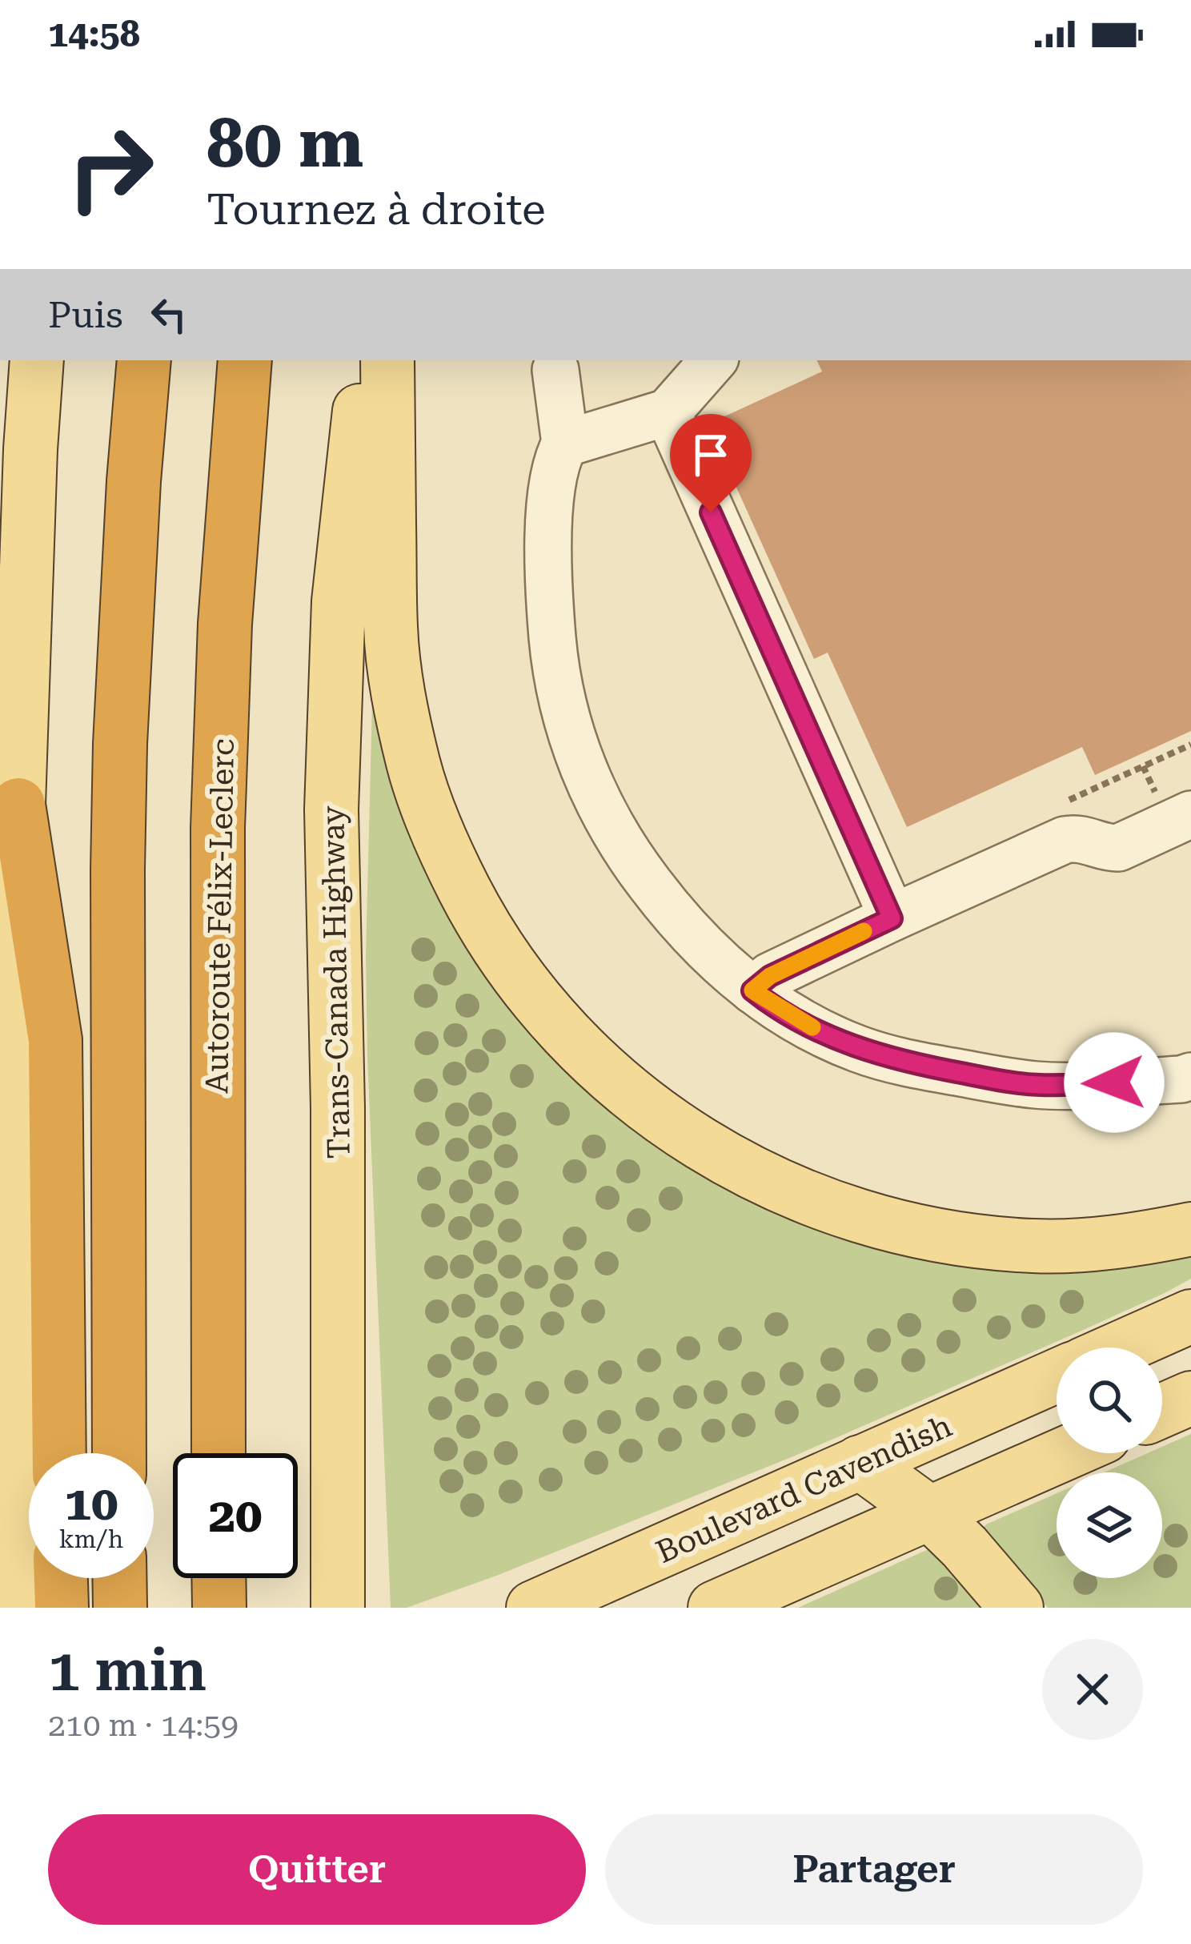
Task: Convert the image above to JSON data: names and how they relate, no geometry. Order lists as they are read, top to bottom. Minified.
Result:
{"streets":{"highway":["Autoroute Félix-Leclerc"],"main road":["Trans-Canada Highway","Boulevard Cavendish"]},"page":{"status":"14:58","turn":["80 m","Tournez à droite"],"then":"Puis","speed":"10 km/h","limit":"20","heading":["1 min","210 m · 14:59"],"buttons":["Quitter","Partager"]}}
